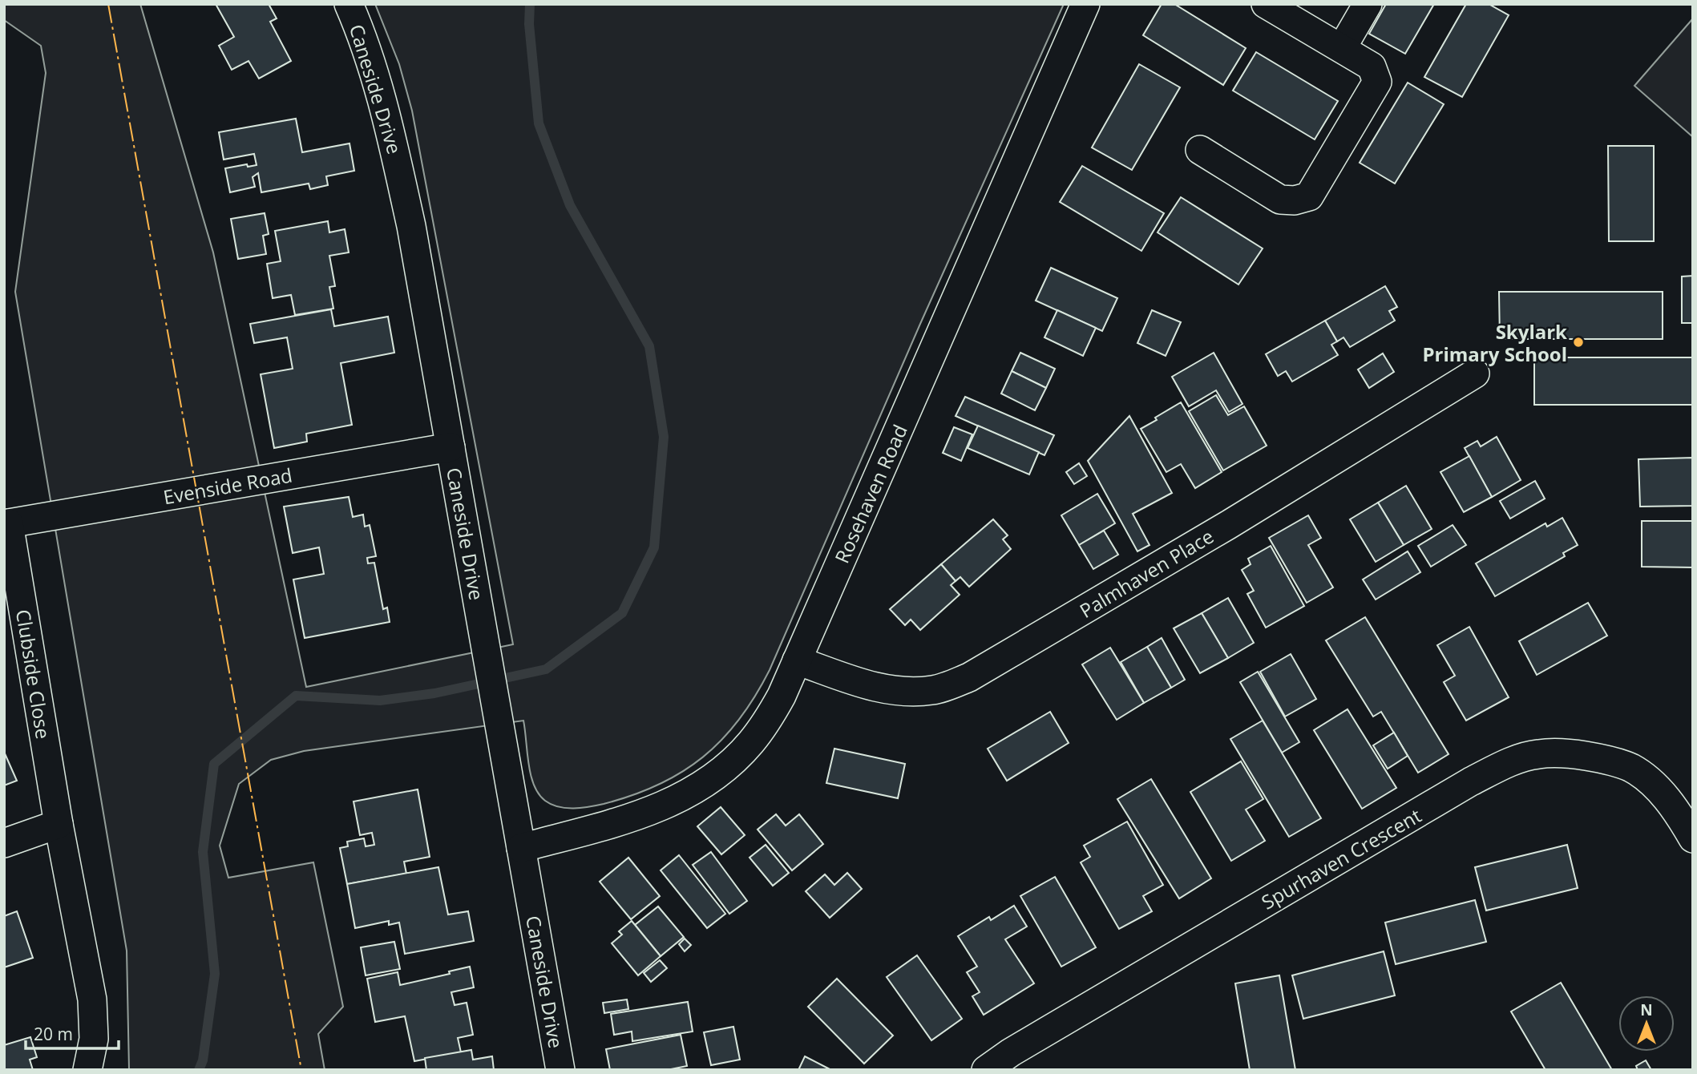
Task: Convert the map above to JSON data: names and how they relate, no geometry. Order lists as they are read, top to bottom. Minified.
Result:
{"streets":{"street":["Caneside Drive","Evenside Road","Rosehaven Road","Palmhaven Place","Clubside Close","Spurhaven Crescent"]},"crossings":[["Caneside Drive","Evenside Road"],["Caneside Drive","Rosehaven Road"],["Evenside Road","Clubside Close"],["Rosehaven Road","Palmhaven Place"]],"places":["Skylark Primary School"],"scale_bar":"20 m","north":"top"}
